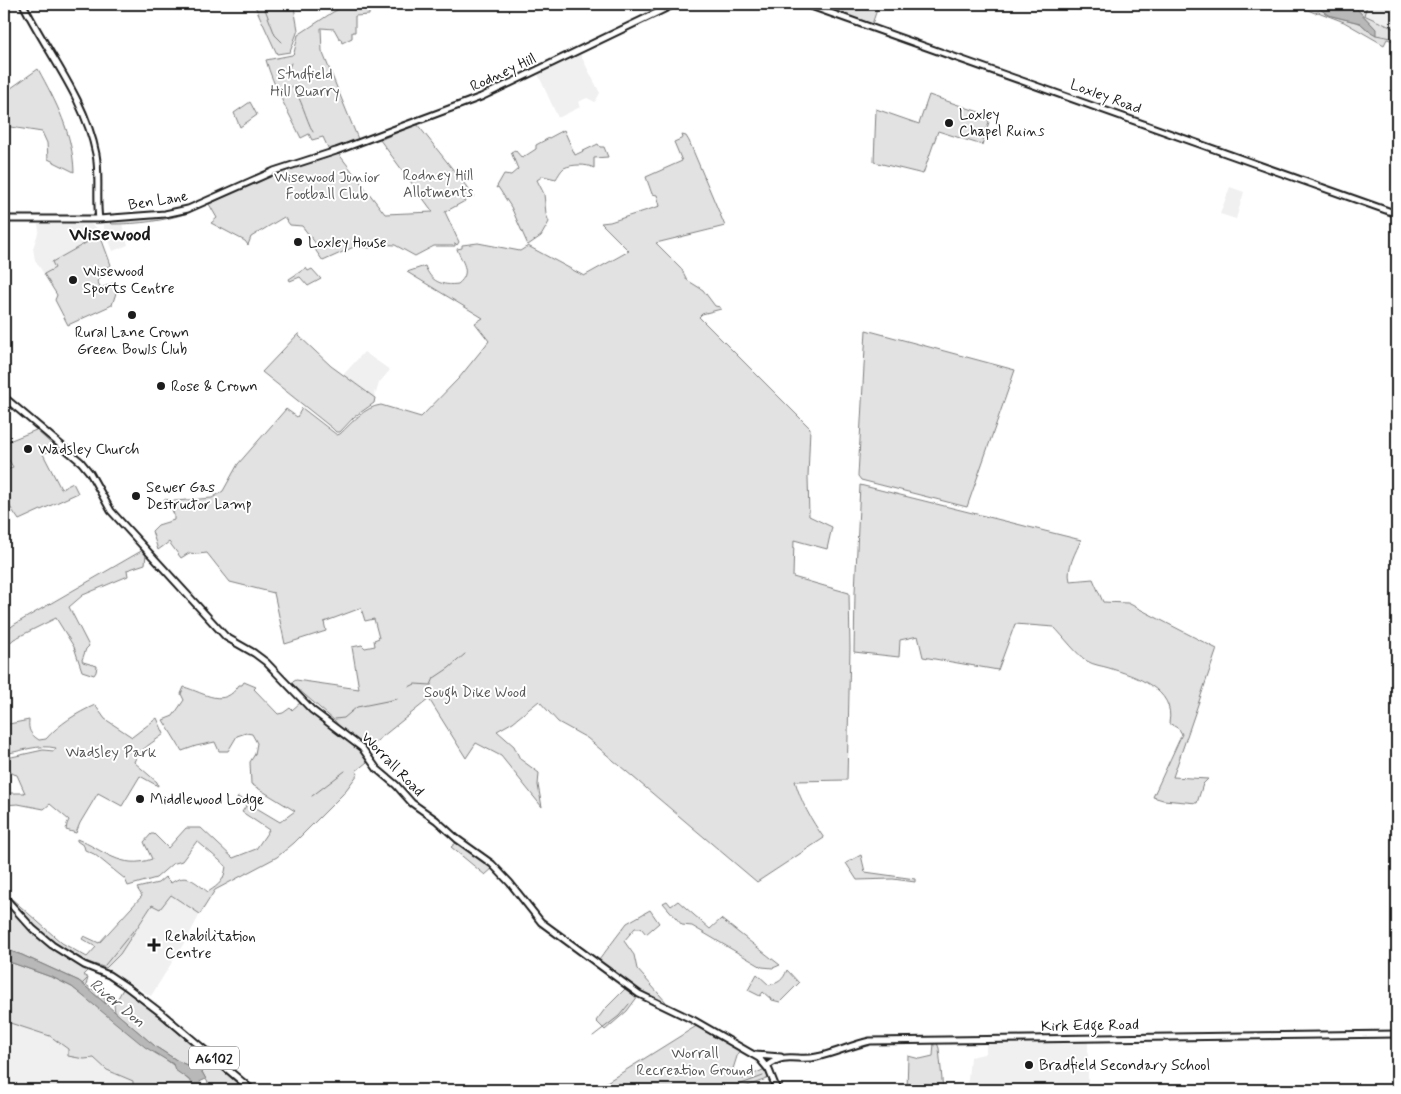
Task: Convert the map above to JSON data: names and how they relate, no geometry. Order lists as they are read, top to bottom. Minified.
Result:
{"streets":{"street":["Rodney Hill","Loxley Road","Ben Lane","Worrall Road","Kirk Edge Road","A6102"]},"crossings":[["Rodney Hill","Ben Lane"],["Worrall Road","Kirk Edge Road"]],"districts":["Wisewood"],"water":["River Don"],"parks":["Studfield Hill Quarry","Rodney Hill Allotments","Wisewood Junior Football Club","Sough Dike Wood","Wadsley Park","Worrall Recreation Ground"],"places":{"other":["Loxley Chapel Ruins","Loxley House","Wisewood Sports Centre","Rural Lane Crown Green Bowls Club","Rose & Crown","Wadsley Church","Sewer Gas Destructor Lamp","Middlewood Lodge","Bradfield Secondary School"],"health":["Rehabilitation Centre"]}}
